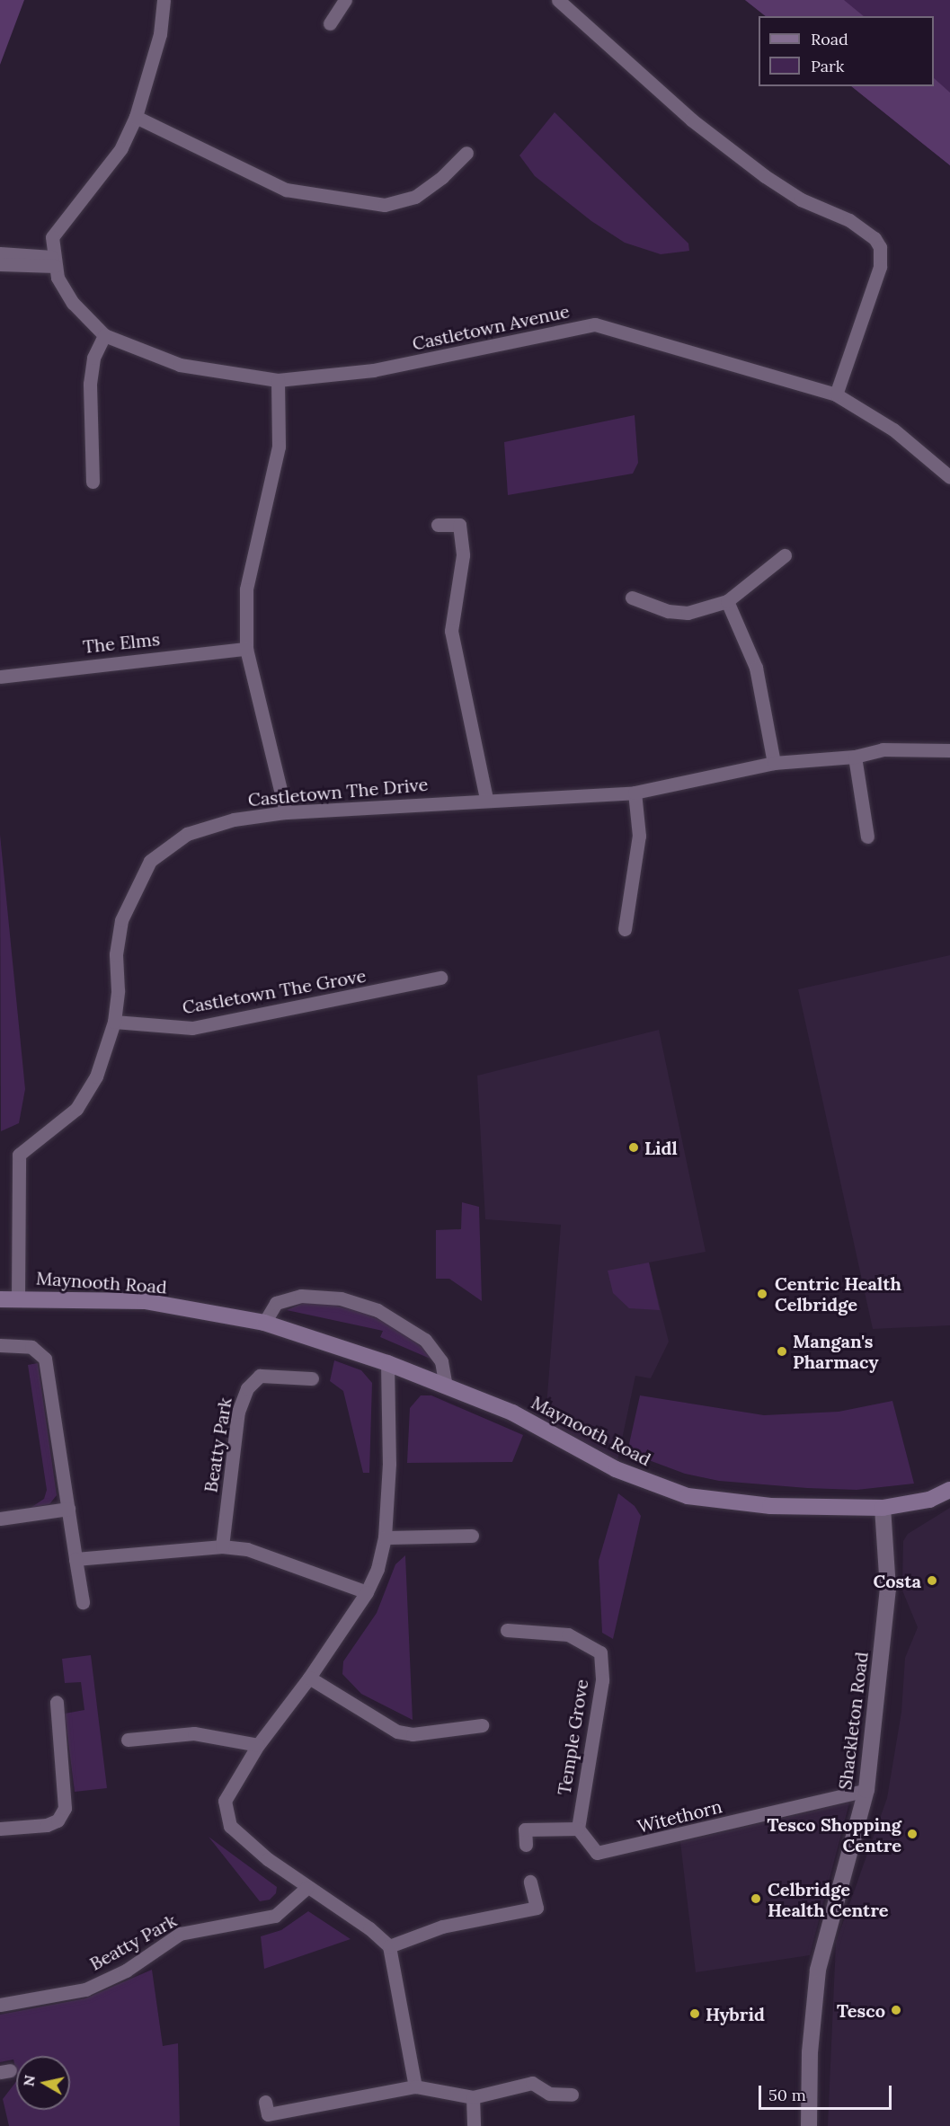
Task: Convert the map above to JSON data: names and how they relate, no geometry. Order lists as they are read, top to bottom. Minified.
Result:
{"streets":{"main road":["Maynooth Road"],"street":["Castletown Avenue","The Elms","Castletown The Drive","Castletown The Grove","Beatty Park","Shackleton Road","Temple Grove","Witethorn"]},"crossings":[["Castletown The Drive","Castletown The Grove"],["Castletown The Drive","Maynooth Road"],["Maynooth Road","Shackleton Road"],["Shackleton Road","Witethorn"],["Temple Grove","Witethorn"]],"places":["Lidl","Centric Health Celbridge","Mangan's Pharmacy","Costa","Tesco Shopping Centre","Celbridge Health Centre","Tesco","Hybrid"],"legend":["Road","Park"],"scale_bar":"50 m","north":"left"}
